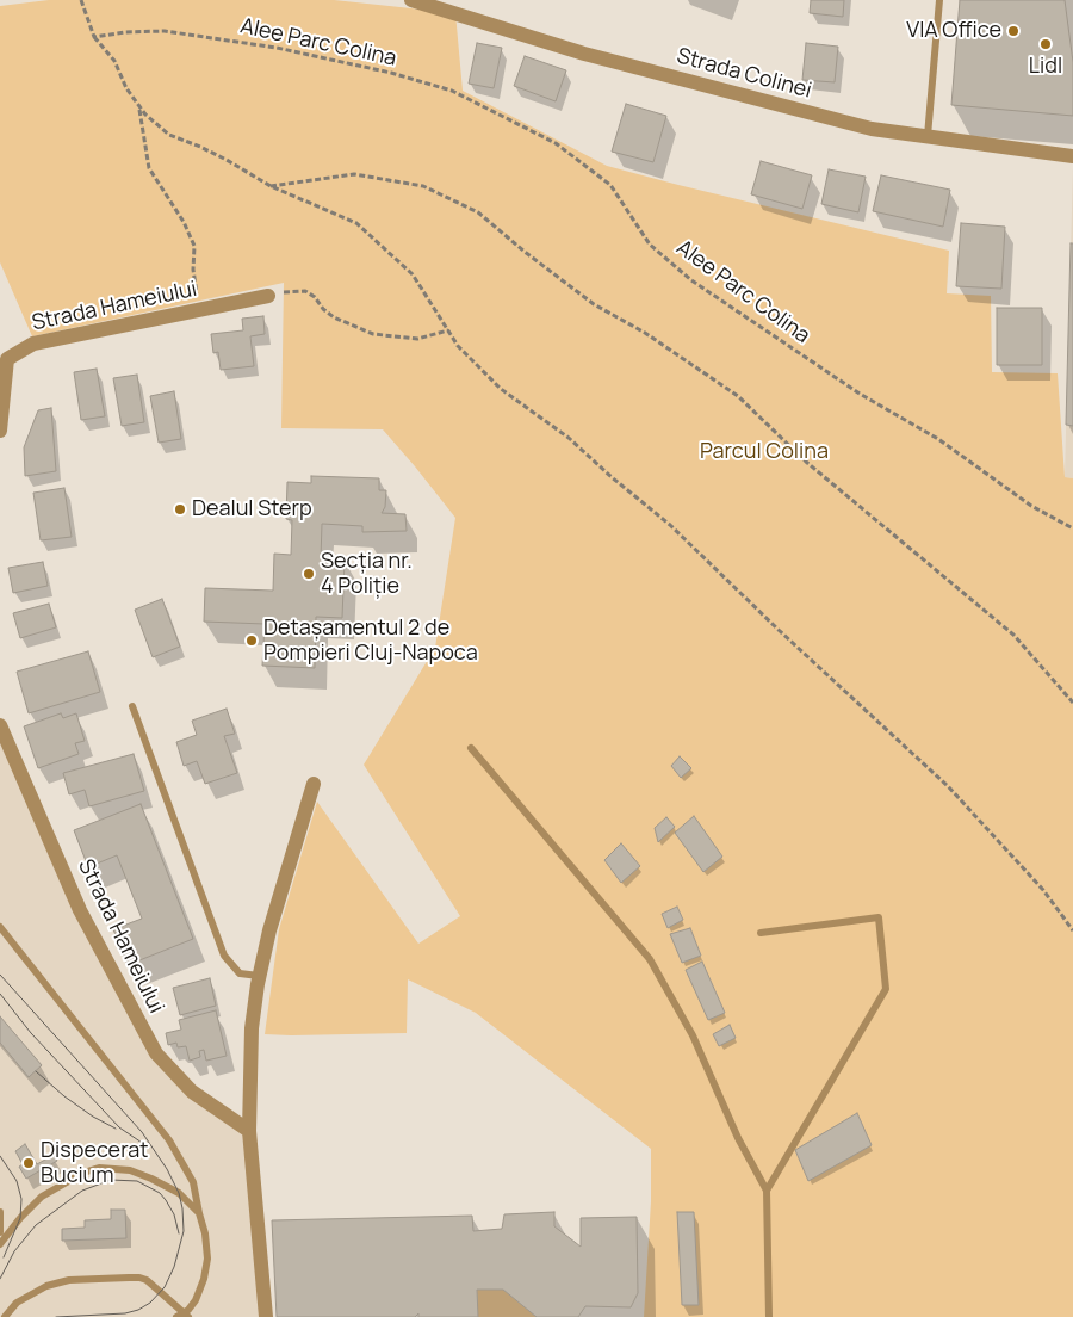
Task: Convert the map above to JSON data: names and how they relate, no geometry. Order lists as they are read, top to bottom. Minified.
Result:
{"streets":{"street":["Strada Colinei","Strada Hameiului"],"path":["Alee Parc Colina"]},"parks":["Parcul Colina"],"places":["VIA Office","Lidl","Dealul Sterp","Secția nr. 4 Poliție","Detașamentul 2 de Pompieri Cluj-Napoca","Dispecerat Bucium"]}
